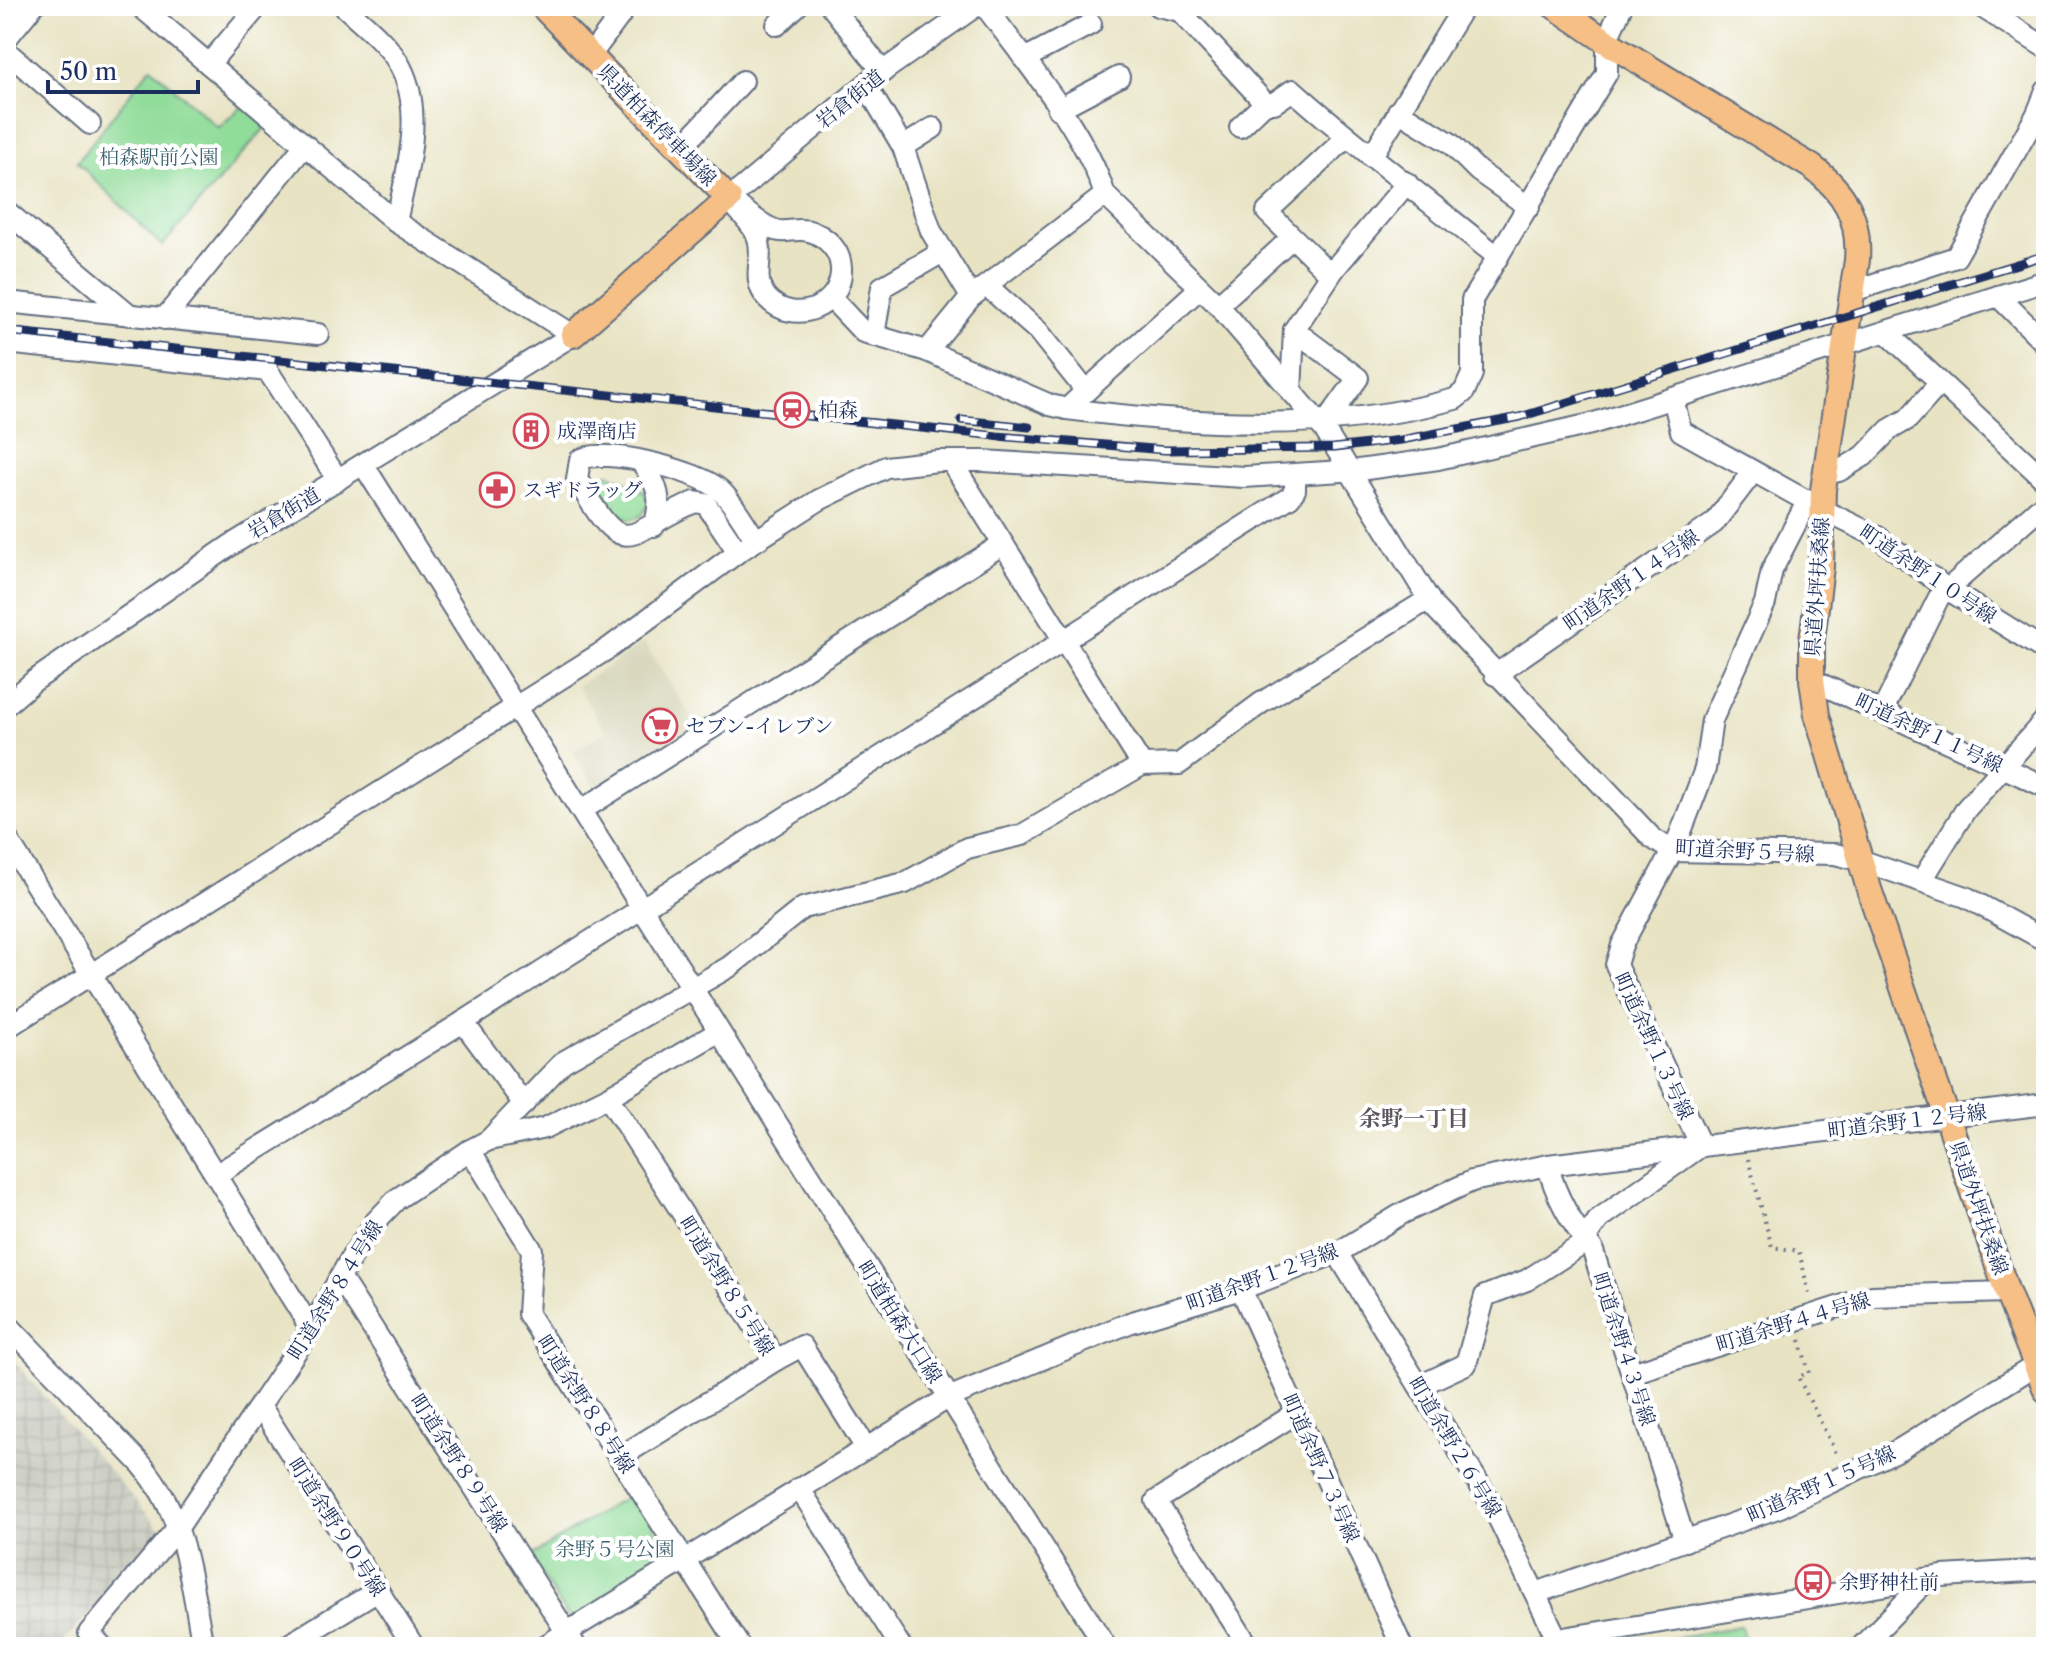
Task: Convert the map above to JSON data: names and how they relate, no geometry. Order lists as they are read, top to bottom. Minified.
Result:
{"streets":{"main road":["県道柏森停車場線","県道外坪扶桑線"],"street":["岩倉街道","町道余野１０号線","町道余野１４号線","町道余野１１号線","町道余野５号線","町道余野１３号線","町道余野１２号線","町道余野８５号線","町道余野８４号線","町道柏森大口線","町道余野４４号線","町道余野４３号線","町道余野８８号線","町道余野２６号線","町道余野８９号線","町道余野７３号線","町道余野１５号線","町道余野９０号線"]},"crossings":[["岩倉街道","県道柏森停車場線"],["岩倉街道","町道柏森大口線"],["町道余野１０号線","町道余野１４号線"],["町道余野１０号線","県道外坪扶桑線"],["町道余野１０号線","町道余野１３号線"],["町道余野１４号線","町道余野５号線"],["県道外坪扶桑線","町道余野１１号線"],["県道外坪扶桑線","町道余野５号線"],["県道外坪扶桑線","町道余野１３号線"],["県道外坪扶桑線","町道余野１２号線"],["県道外坪扶桑線","町道余野４４号線"],["県道外坪扶桑線","町道余野１５号線"],["町道余野５号線","町道余野１３号線"],["町道余野１３号線","町道余野１２号線"],["町道余野１２号線","町道柏森大口線"],["町道余野１２号線","町道余野４３号線"],["町道余野１２号線","町道余野８８号線"],["町道余野１２号線","町道余野２６号線"],["町道余野１２号線","町道余野８９号線"],["町道余野１２号線","町道余野７３号線"],["町道余野８５号線","町道余野８４号線"],["町道余野８５号線","町道余野８８号線"],["町道余野８４号線","町道柏森大口線"],["町道余野８４号線","町道余野８８号線"],["町道余野８４号線","町道余野８９号線"],["町道余野８４号線","町道余野９０号線"],["町道余野４４号線","町道余野４３号線"],["町道余野４３号線","町道余野１５号線"],["町道余野２６号線","町道余野１５号線"]],"districts":["余野一丁目"],"parks":["柏森駅前公園","余野５号公園"],"places":{"station":["柏森"],"building":["成澤商店"],"pharmacy":["スギドラッグ"],"supermarket":["セブン-イレブン"],"bus stop":["余野神社前"]},"scale_bar":"50 m"}
